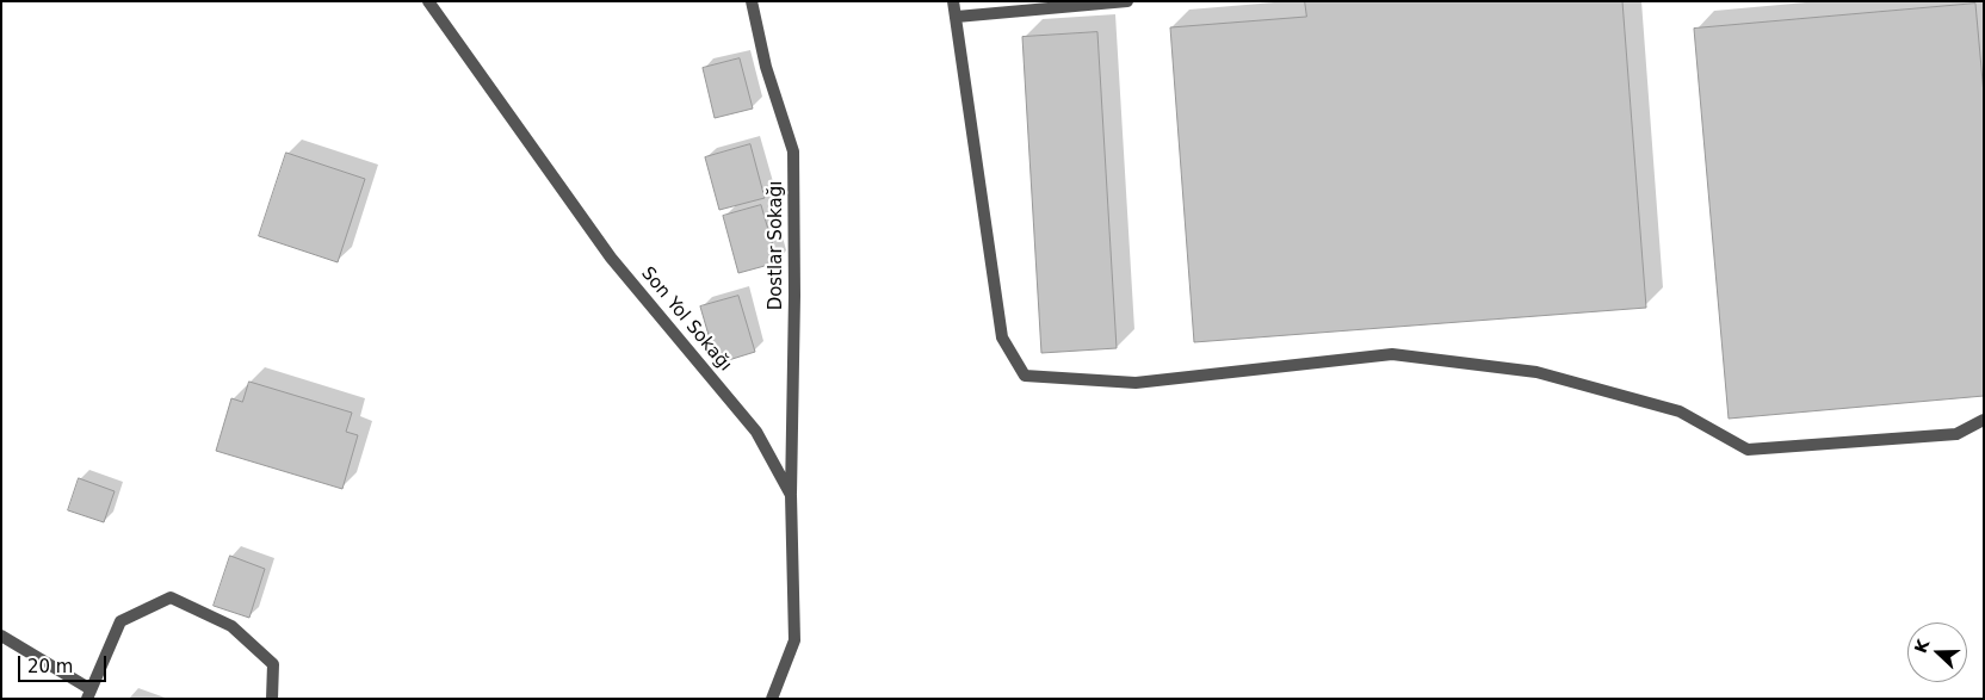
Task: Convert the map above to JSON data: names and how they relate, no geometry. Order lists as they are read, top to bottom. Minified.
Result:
{"streets":{"street":["Dostlar Sokağı","Son Yol Sokağı"]},"crossings":[["Dostlar Sokağı","Son Yol Sokağı"]],"scale_bar":"20 m","north":"left"}
